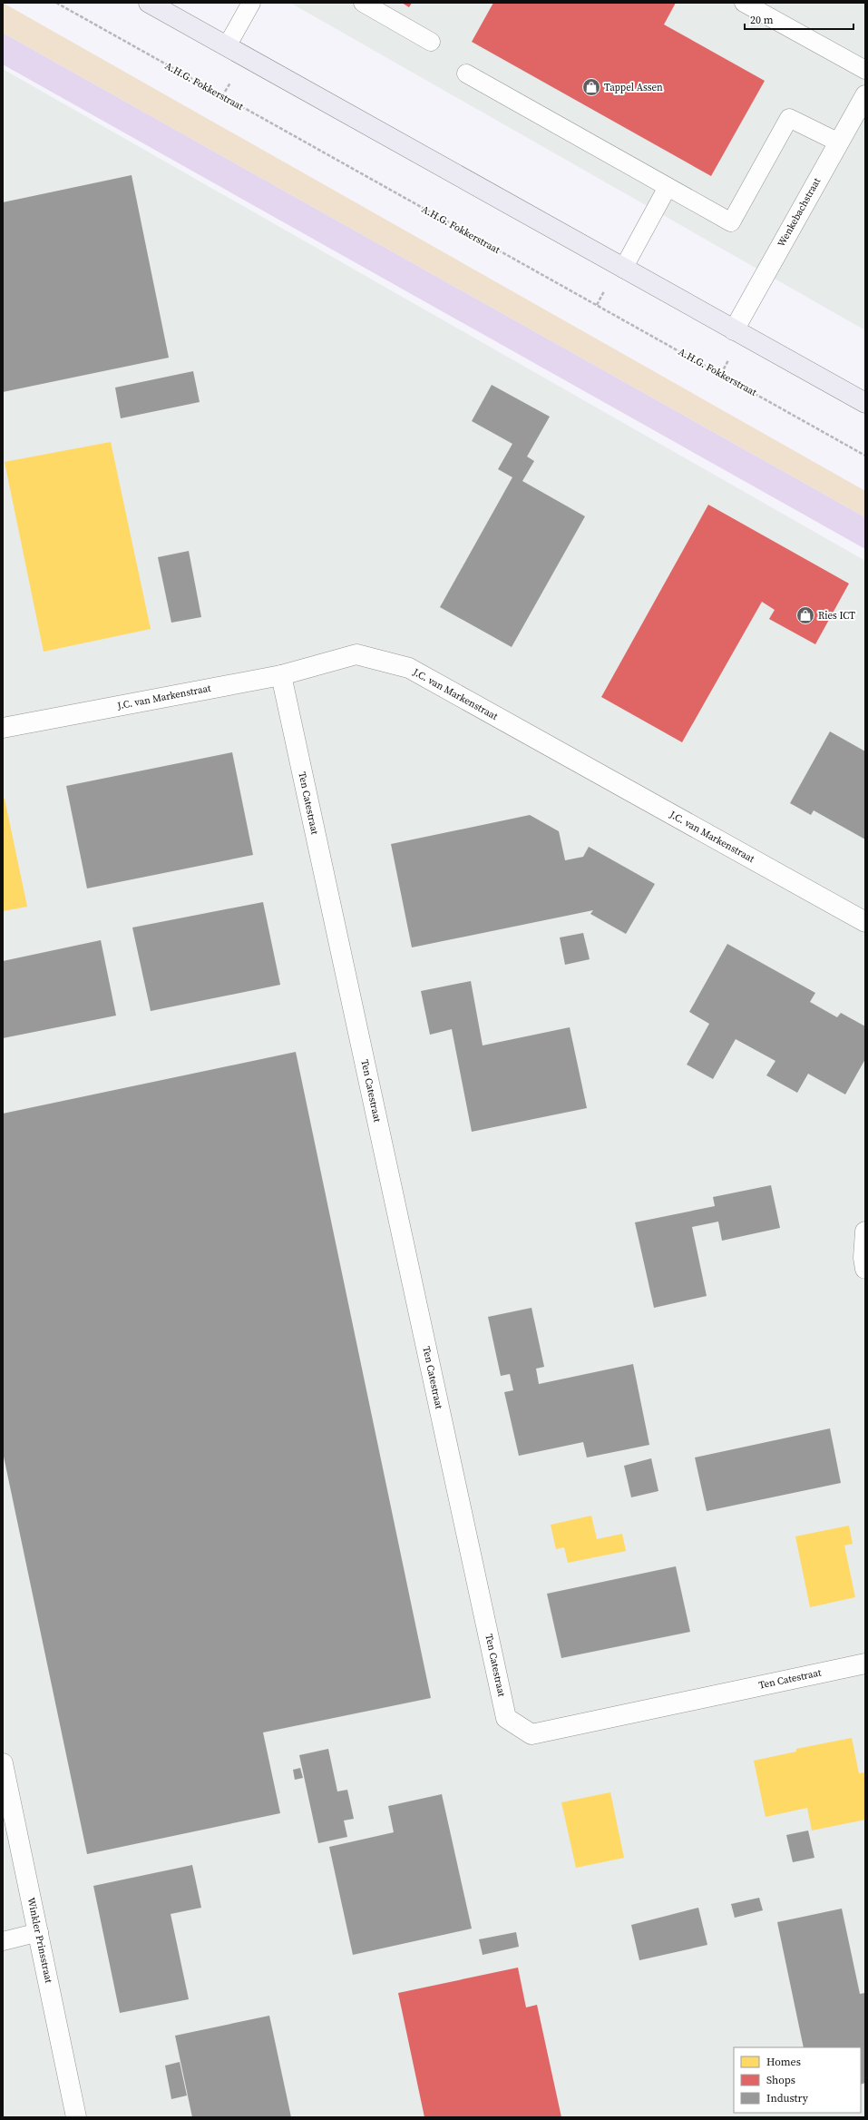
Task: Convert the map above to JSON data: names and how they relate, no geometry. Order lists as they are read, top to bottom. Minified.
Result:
{"streets":{"street":["Wenkebachstraat","J.C. van Markenstraat","Ten Catestraat","Winkler Prinsstraat"],"path":["A.H.G. Fokkerstraat"]},"crossings":[["J.C. van Markenstraat","Ten Catestraat"]],"places":{"shop":["Tappel Assen","Ries ICT"]},"legend":["Homes","Shops","Industry"],"scale_bar":"20 m"}
